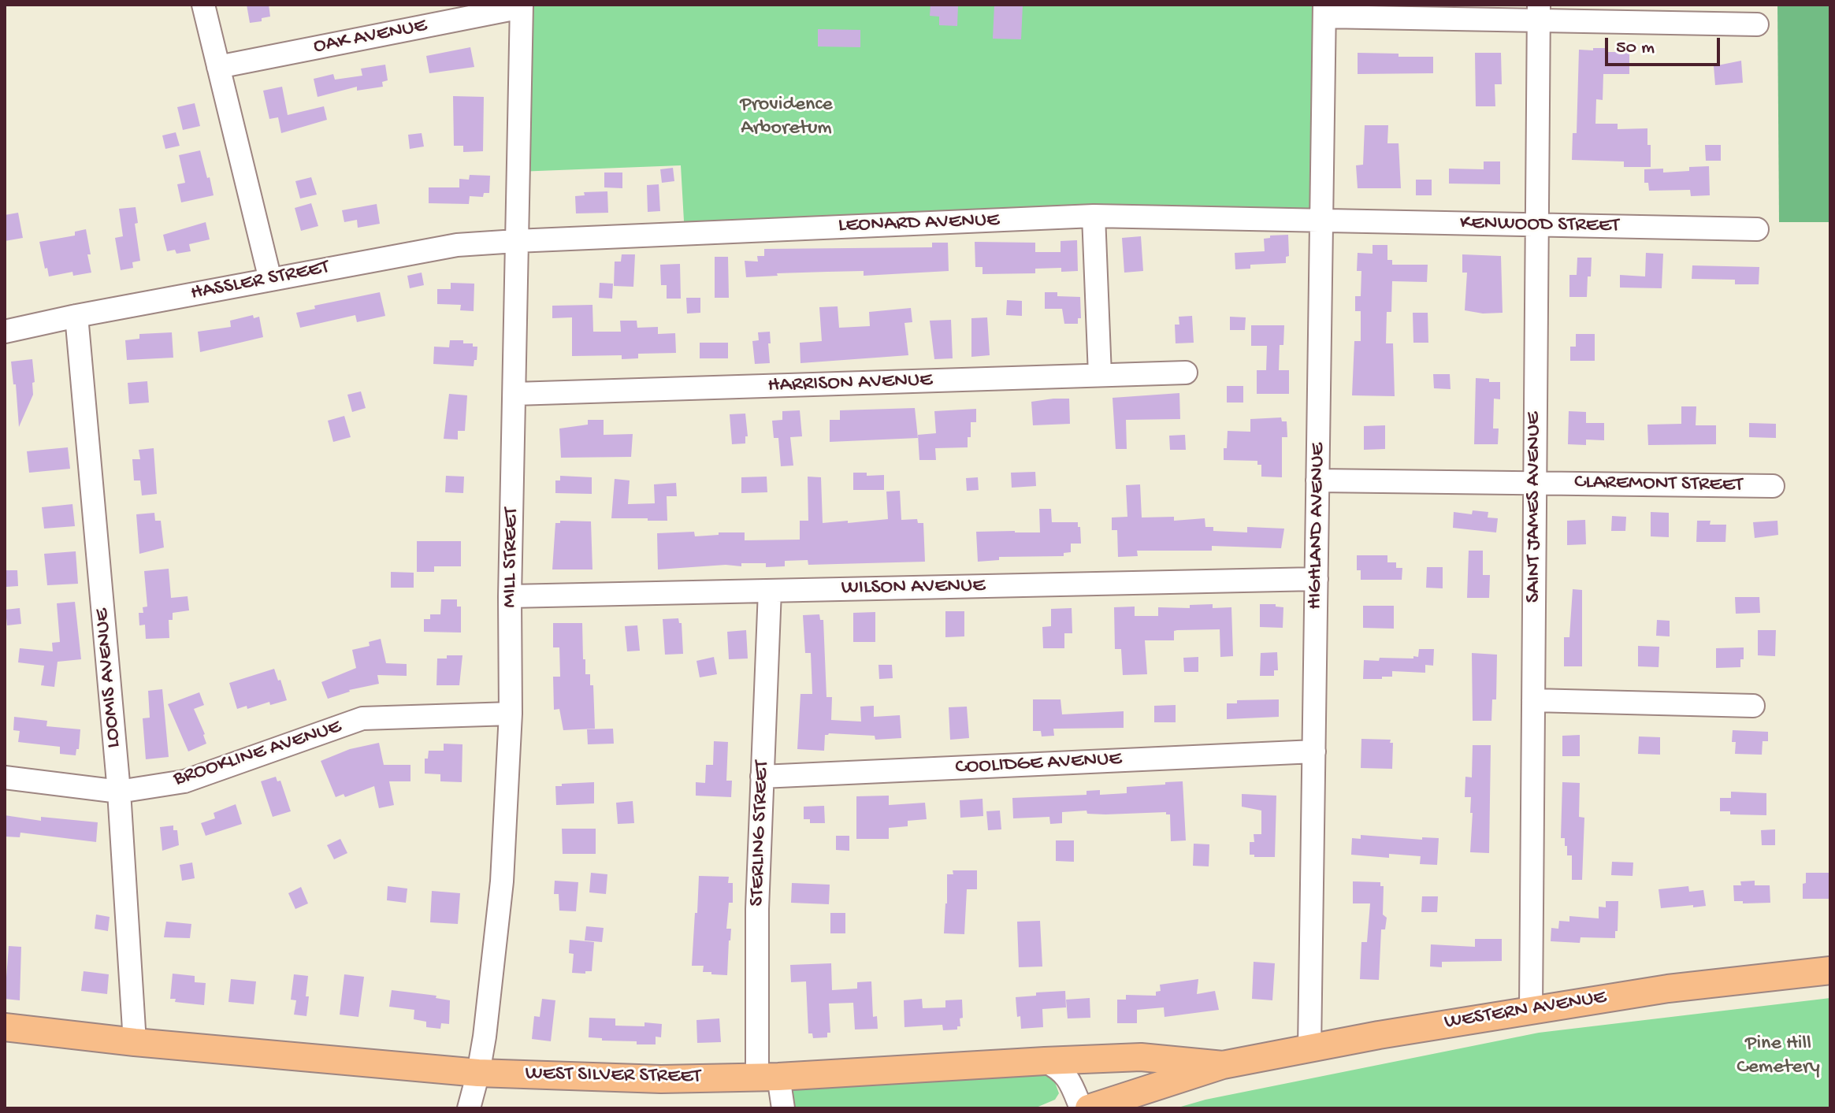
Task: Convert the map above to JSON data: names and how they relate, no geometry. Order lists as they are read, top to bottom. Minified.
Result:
{"streets":{"main road":["WESTERN AVENUE","WEST SILVER STREET"],"street":["OAK AVENUE","LEONARD AVENUE","KENWOOD STREET","HASSLER STREET","HARRISON AVENUE","CLAREMONT STREET","SAINT JAMES AVENUE","HIGHLAND AVENUE","MILL STREET","WILSON AVENUE","LOOMIS AVENUE","BROOKLINE AVENUE","COOLIDGE AVENUE","STERLING STREET"]},"crossings":[["OAK AVENUE","MILL STREET"],["LEONARD AVENUE","KENWOOD STREET"],["LEONARD AVENUE","HASSLER STREET"],["LEONARD AVENUE","HIGHLAND AVENUE"],["LEONARD AVENUE","MILL STREET"],["KENWOOD STREET","SAINT JAMES AVENUE"],["KENWOOD STREET","HIGHLAND AVENUE"],["HASSLER STREET","MILL STREET"],["HASSLER STREET","LOOMIS AVENUE"],["HARRISON AVENUE","MILL STREET"],["CLAREMONT STREET","SAINT JAMES AVENUE"],["CLAREMONT STREET","HIGHLAND AVENUE"],["SAINT JAMES AVENUE","WESTERN AVENUE"],["HIGHLAND AVENUE","WILSON AVENUE"],["HIGHLAND AVENUE","COOLIDGE AVENUE"],["HIGHLAND AVENUE","WESTERN AVENUE"],["MILL STREET","WILSON AVENUE"],["MILL STREET","BROOKLINE AVENUE"],["MILL STREET","WEST SILVER STREET"],["WILSON AVENUE","STERLING STREET"],["LOOMIS AVENUE","BROOKLINE AVENUE"],["LOOMIS AVENUE","WEST SILVER STREET"],["COOLIDGE AVENUE","STERLING STREET"],["STERLING STREET","WEST SILVER STREET"],["WESTERN AVENUE","WEST SILVER STREET"]],"parks":["Providence Arboretum","Pine Hill Cemetery"],"scale_bar":"50 m"}
